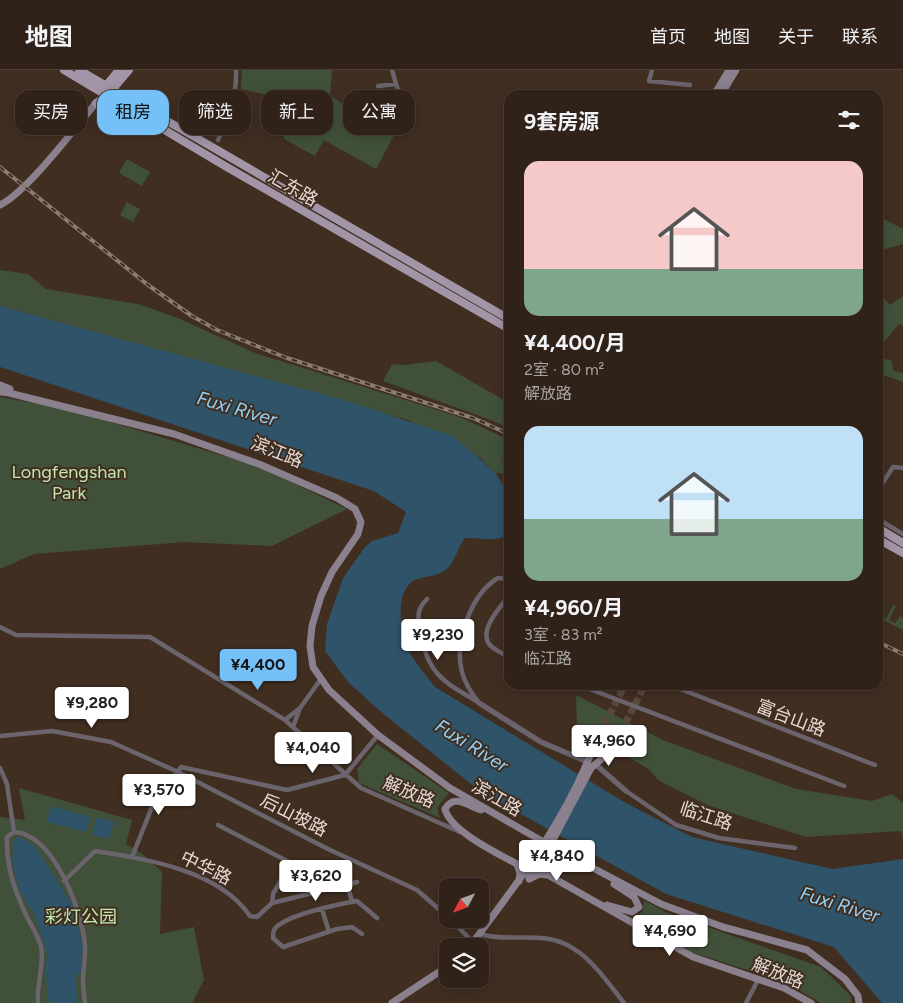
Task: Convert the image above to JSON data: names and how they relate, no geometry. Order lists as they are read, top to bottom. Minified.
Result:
{"streets":{"main road":["汇东路","滨江路","解放路"],"street":["富台山路","后山坡路","临江路","中华路"]},"water":["Fuxi River"],"parks":["Longfengshan Park","彩灯公园"],"north":"bottom left","page":{"header":"地图","nav":["首页","地图","关于","联系"],"chip":["买房","租房","筛选","新上","公寓"],"heading":"9套房源","list":[{"name":"¥4,400/月","note":"2室 · 80 m² · 解放路"},{"name":"¥4,960/月","note":"3室 · 83 m² · 临江路"}],"price":["¥9,230","¥4,400","¥9,280","¥4,960","¥4,040","¥3,570","¥4,840","¥3,620","¥4,690"]}}
